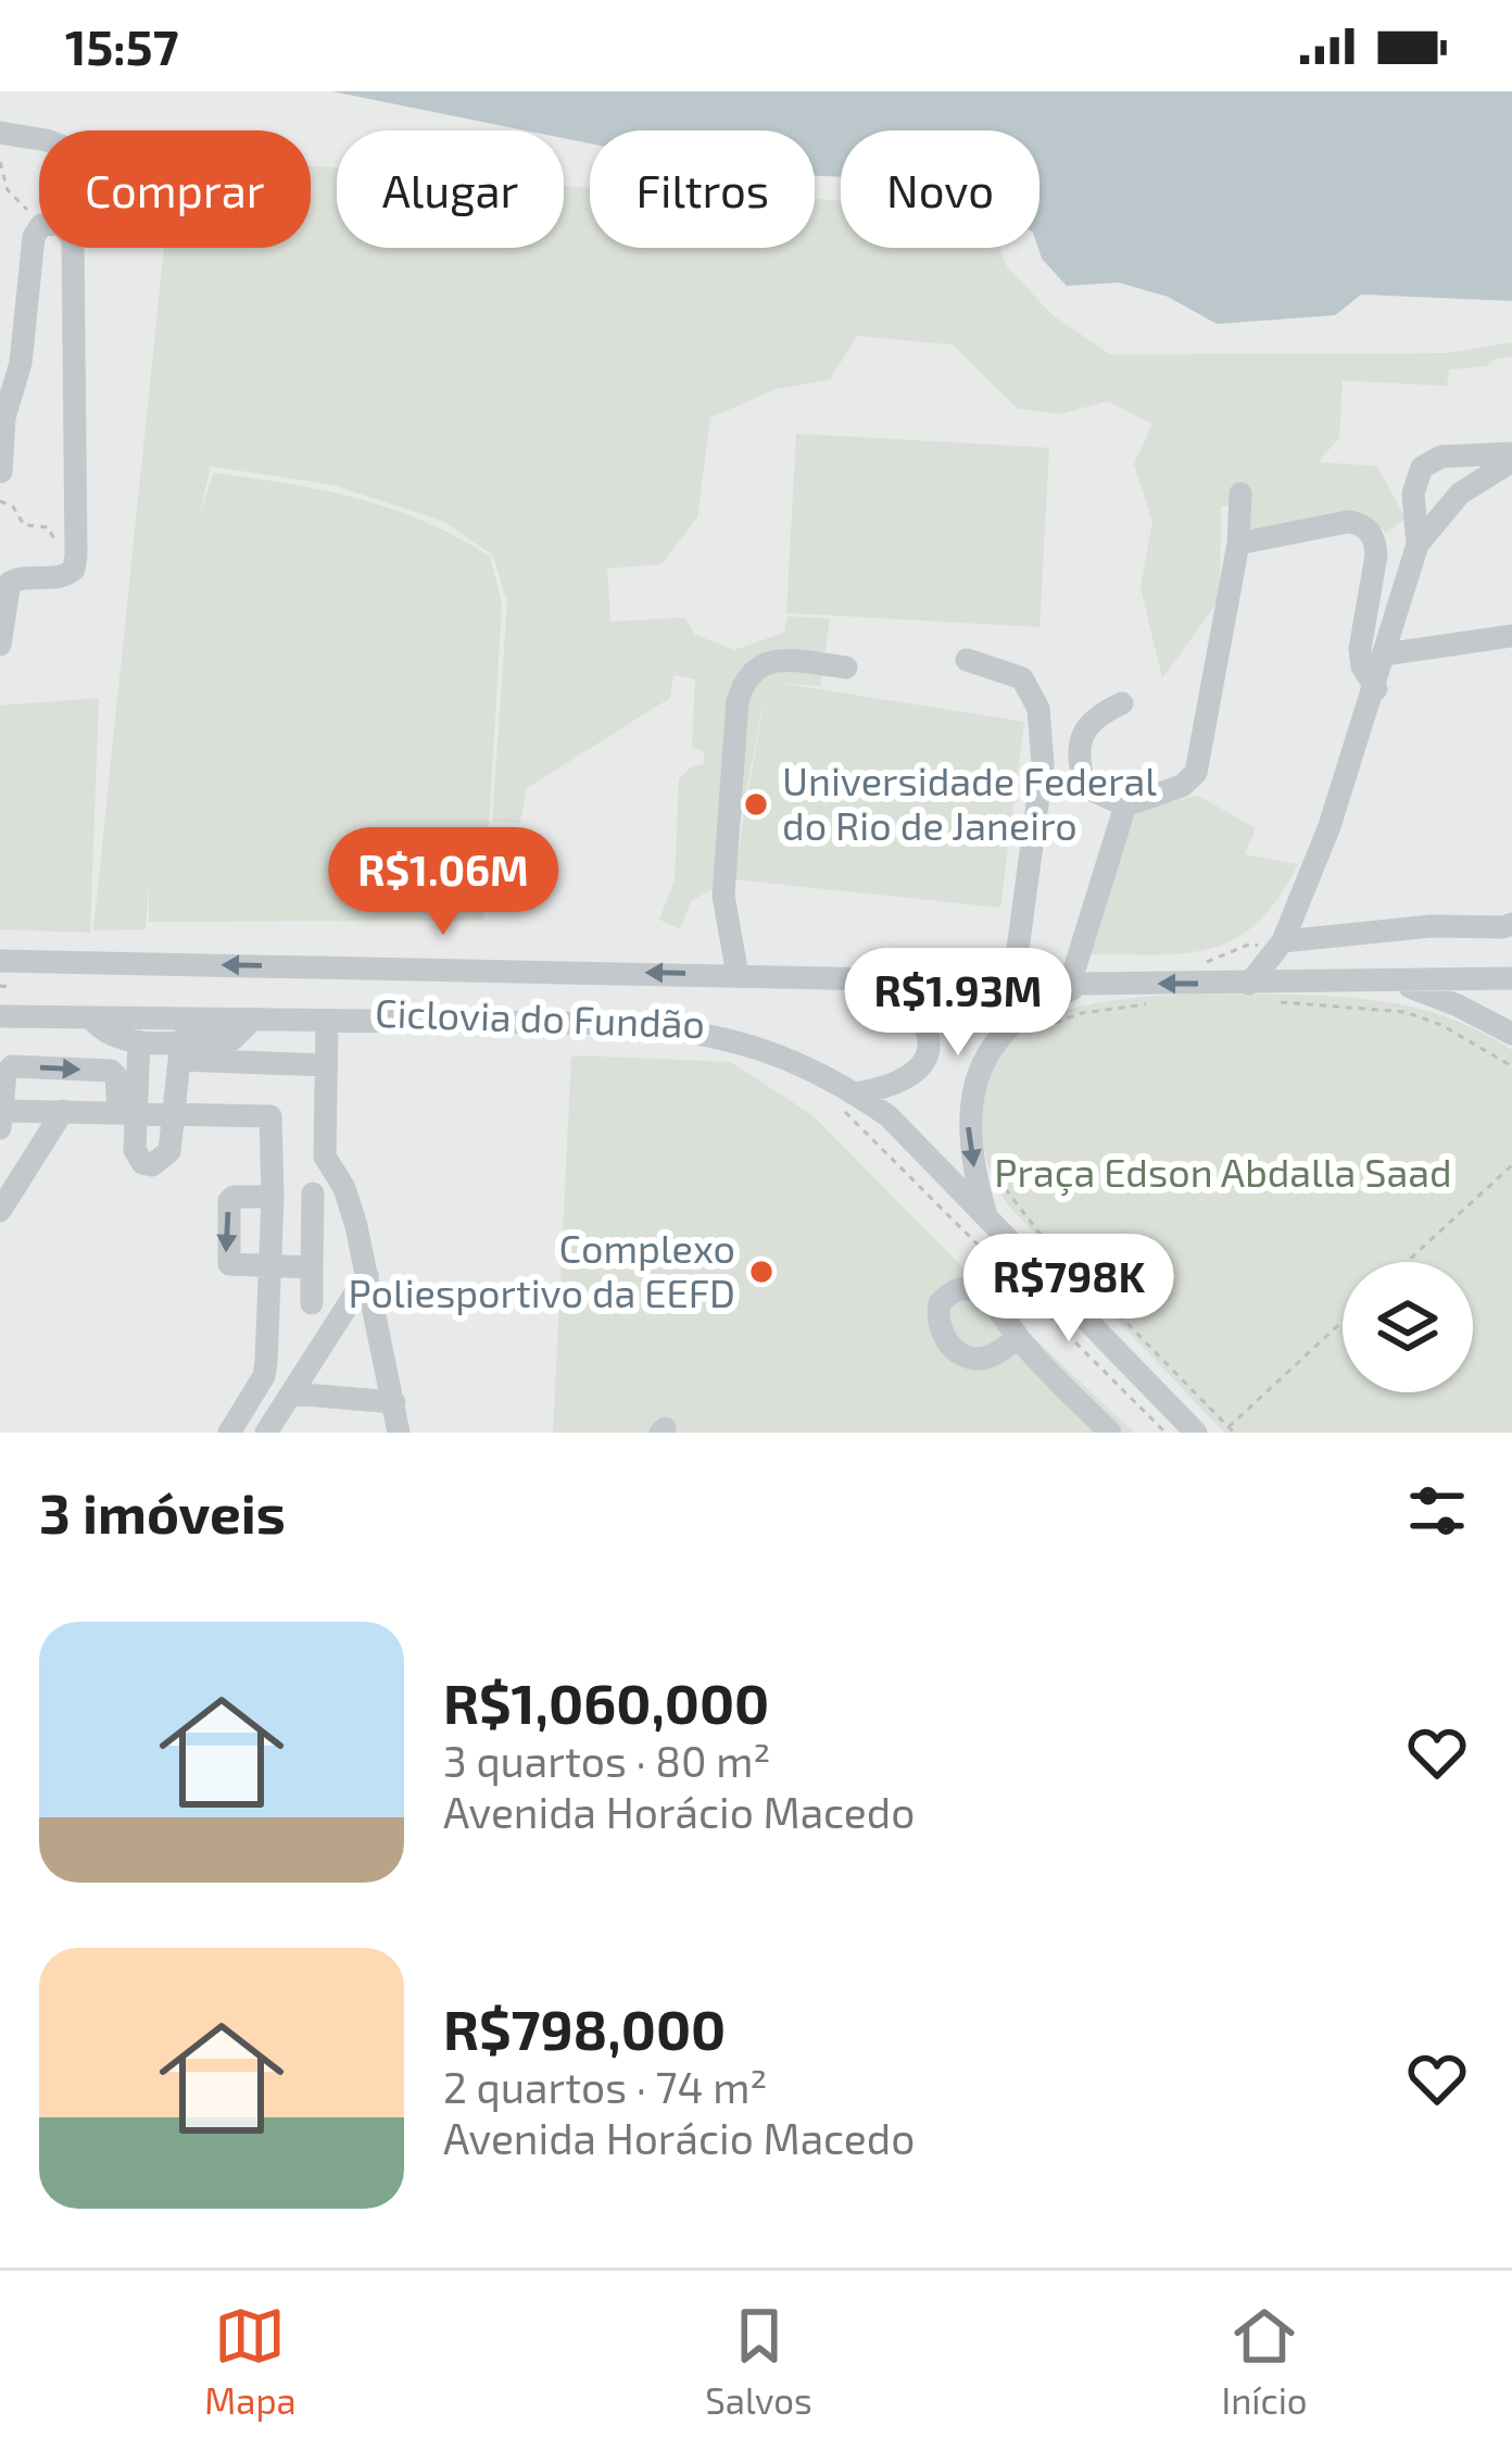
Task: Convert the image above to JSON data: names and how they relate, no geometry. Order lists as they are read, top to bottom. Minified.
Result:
{"parks":["Praça Edson Abdalla Saad"],"places":["Universidade Federal do Rio de Janeiro","Complexo Poliesportivo da EEFD"],"page":{"status":"15:57","chip":["Comprar","Alugar","Filtros","Novo"],"price":["R$1.06M","R$1.93M","R$798K"],"heading":"3 imóveis","list":[{"name":"R$1,060,000","note":"3 quartos · 80 m² · Avenida Horácio Macedo"},{"name":"R$798,000","note":"2 quartos · 74 m² · Avenida Horácio Macedo"}],"tabs":["Mapa","Salvos","Início"]}}
